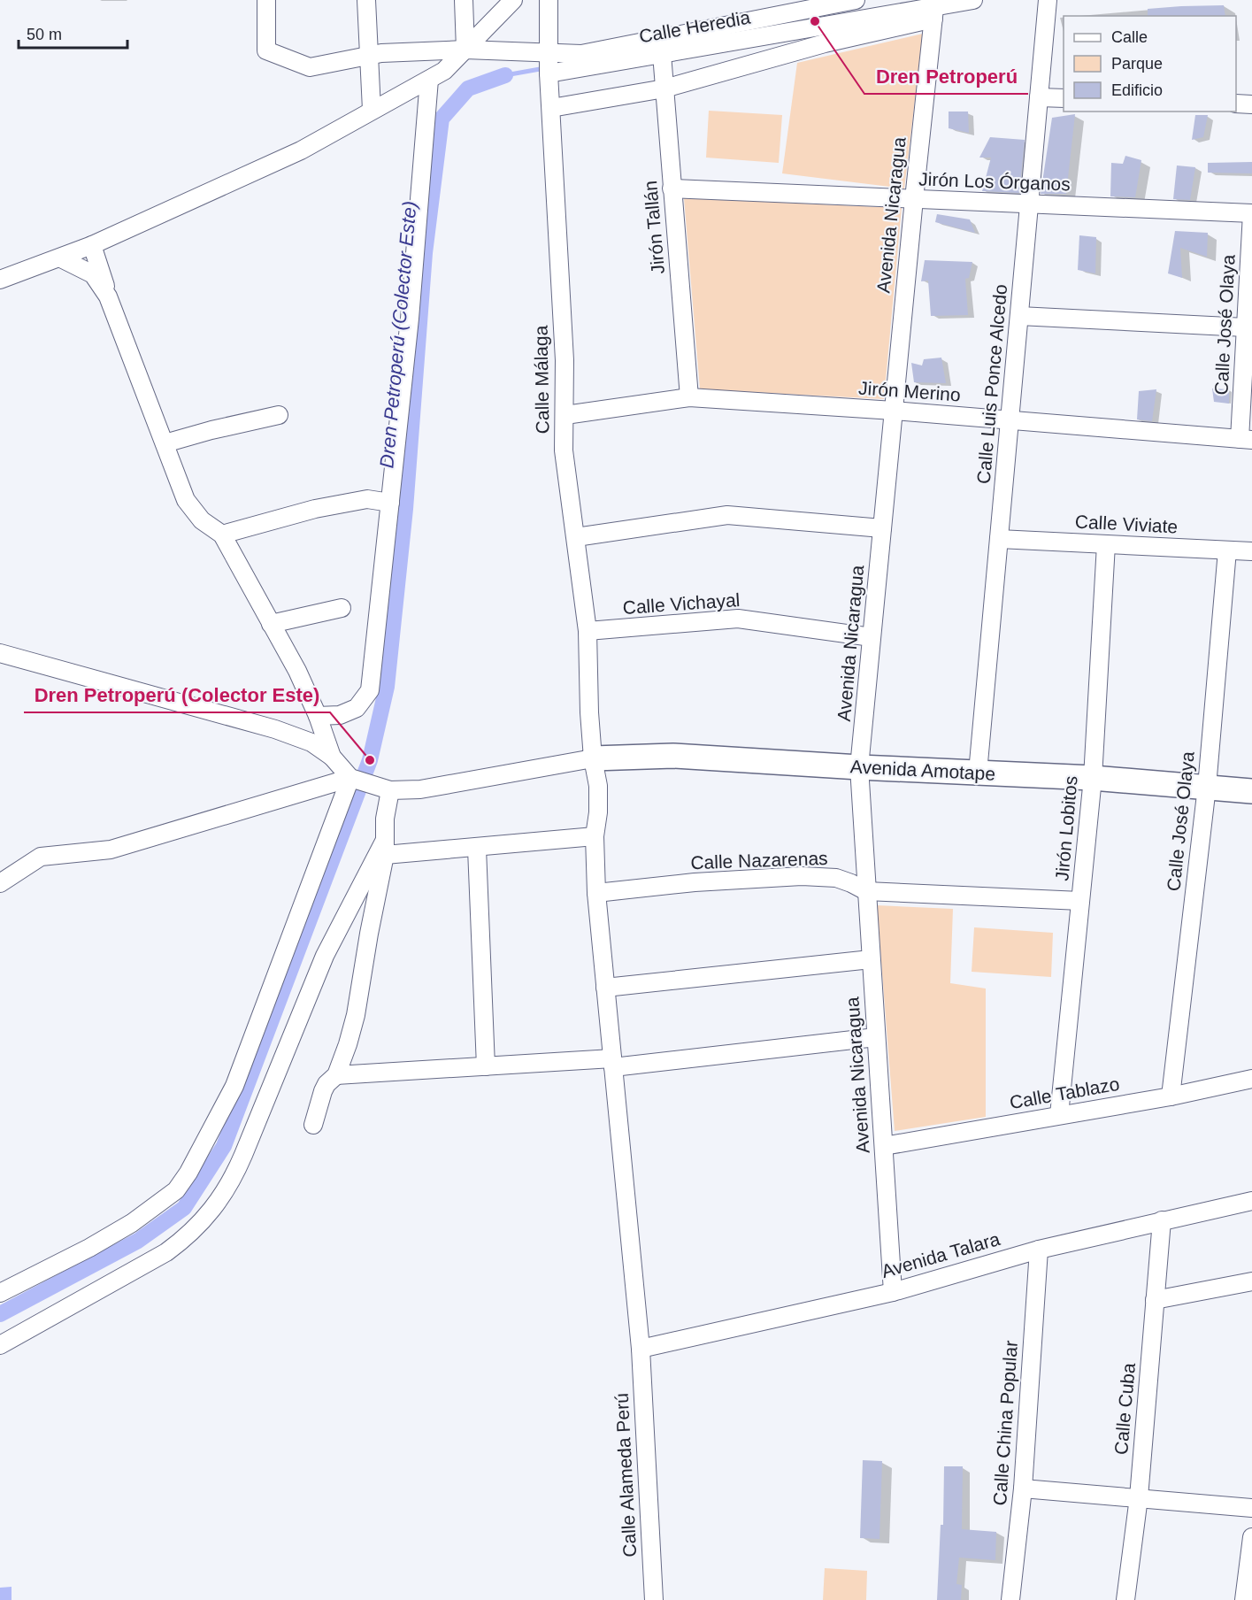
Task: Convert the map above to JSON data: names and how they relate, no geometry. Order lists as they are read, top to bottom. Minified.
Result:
{"streets":{"street":["Calle Heredia","Jirón Los Órganos","Avenida Nicaragua","Jirón Tallán","Calle José Olaya","Calle Málaga","Calle Luis Ponce Alcedo","Jirón Merino","Calle Viviate","Calle Vichayal","Avenida Amotape","Jirón Lobitos","Calle Nazarenas","Calle Tablazo","Avenida Talara","Calle Cuba","Calle China Popular","Calle Alameda Perú"]},"crossings":[["Calle Heredia","Avenida Nicaragua"],["Calle Heredia","Jirón Tallán"],["Calle Heredia","Calle Málaga"],["Jirón Los Órganos","Avenida Nicaragua"],["Jirón Los Órganos","Jirón Tallán"],["Jirón Los Órganos","Calle José Olaya"],["Jirón Los Órganos","Calle Luis Ponce Alcedo"],["Avenida Nicaragua","Jirón Merino"],["Avenida Nicaragua","Calle Vichayal"],["Avenida Nicaragua","Avenida Amotape"],["Avenida Nicaragua","Calle Nazarenas"],["Avenida Nicaragua","Calle Tablazo"],["Avenida Nicaragua","Avenida Talara"],["Jirón Tallán","Jirón Merino"],["Calle José Olaya","Jirón Merino"],["Calle José Olaya","Calle Viviate"],["Calle José Olaya","Avenida Amotape"],["Calle José Olaya","Calle Tablazo"],["Calle Málaga","Jirón Merino"],["Calle Málaga","Calle Vichayal"],["Calle Málaga","Avenida Amotape"],["Calle Málaga","Calle Nazarenas"],["Calle Málaga","Calle Alameda Perú"],["Calle Luis Ponce Alcedo","Jirón Merino"],["Calle Luis Ponce Alcedo","Calle Viviate"],["Calle Luis Ponce Alcedo","Avenida Amotape"],["Calle Viviate","Jirón Lobitos"],["Avenida Amotape","Jirón Lobitos"],["Jirón Lobitos","Calle Nazarenas"],["Jirón Lobitos","Calle Tablazo"],["Avenida Talara","Calle Cuba"],["Avenida Talara","Calle China Popular"],["Avenida Talara","Calle Alameda Perú"]],"water":["Dren Petroperú (Colector Este)"],"places":["Dren Petroperú","Dren Petroperú (Colector Este)"],"legend":["Calle","Parque","Edificio"],"scale_bar":"50 m"}
